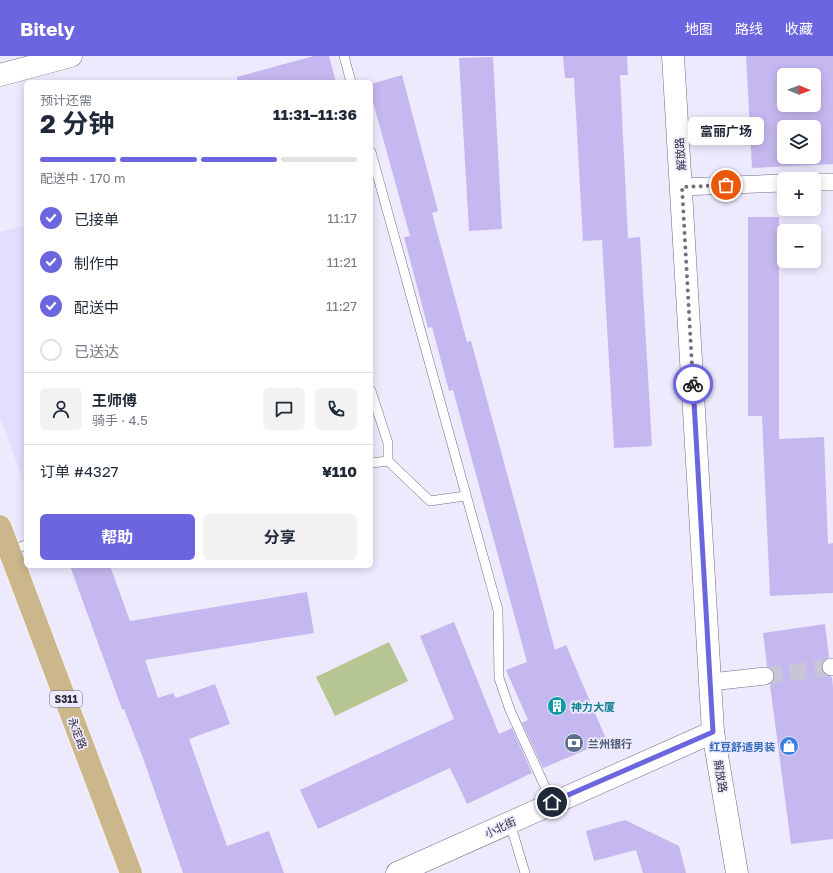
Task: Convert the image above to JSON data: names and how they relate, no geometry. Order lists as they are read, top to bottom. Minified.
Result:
{"streets":{"main road":["解放路","S311","永定路","小北街"]},"crossings":[["解放路","小北街"]],"places":{"other":["富丽广场"],"building":["神力大厦"],"bank":["兰州银行"],"shop":["红豆舒适男装"]},"north":"right","page":{"header":"Bitely","nav":["地图","路线","收藏"],"map_buttons":["+","−"],"heading":["2 分钟","预计还需","11:31–11:36"],"panel":["王师傅","骑手 · 4.5","订单 #4327","¥110"],"bubble":"富丽广场","bar":"配送中 · 170 m","list":[["已接单","11:17"],["制作中","11:21"],["配送中","11:27"],"已送达"],"buttons":["帮助","分享"]}}
